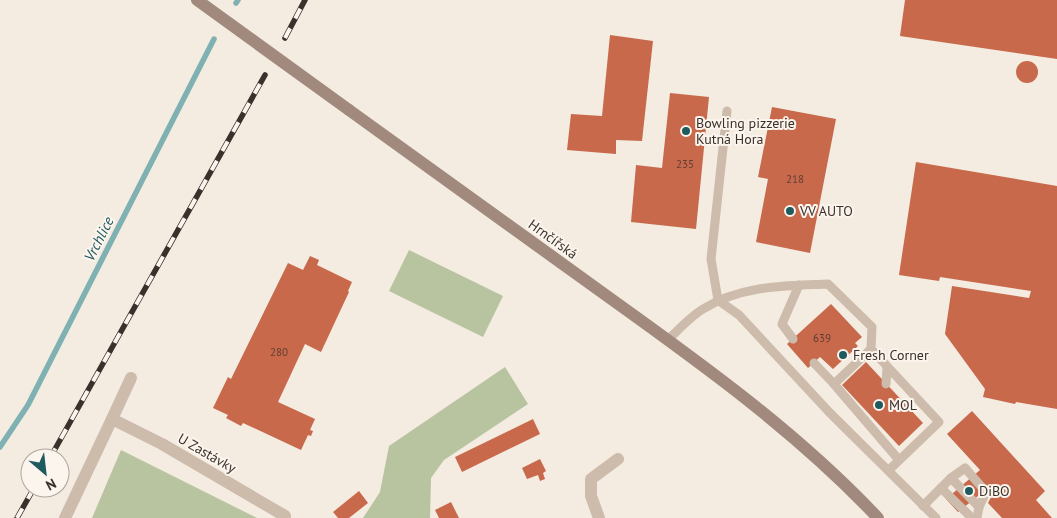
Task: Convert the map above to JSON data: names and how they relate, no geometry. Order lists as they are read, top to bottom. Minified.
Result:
{"streets":{"main road":["Hrnčířská"],"street":["U Zastávky"]},"water":["Vrchlice"],"places":["Bowling pizzerie Kutná Hora","VV AUTO","Fresh Corner","MOL","DiBO"],"house_numbers":["235","218","639","280"],"north":"bottom right"}
